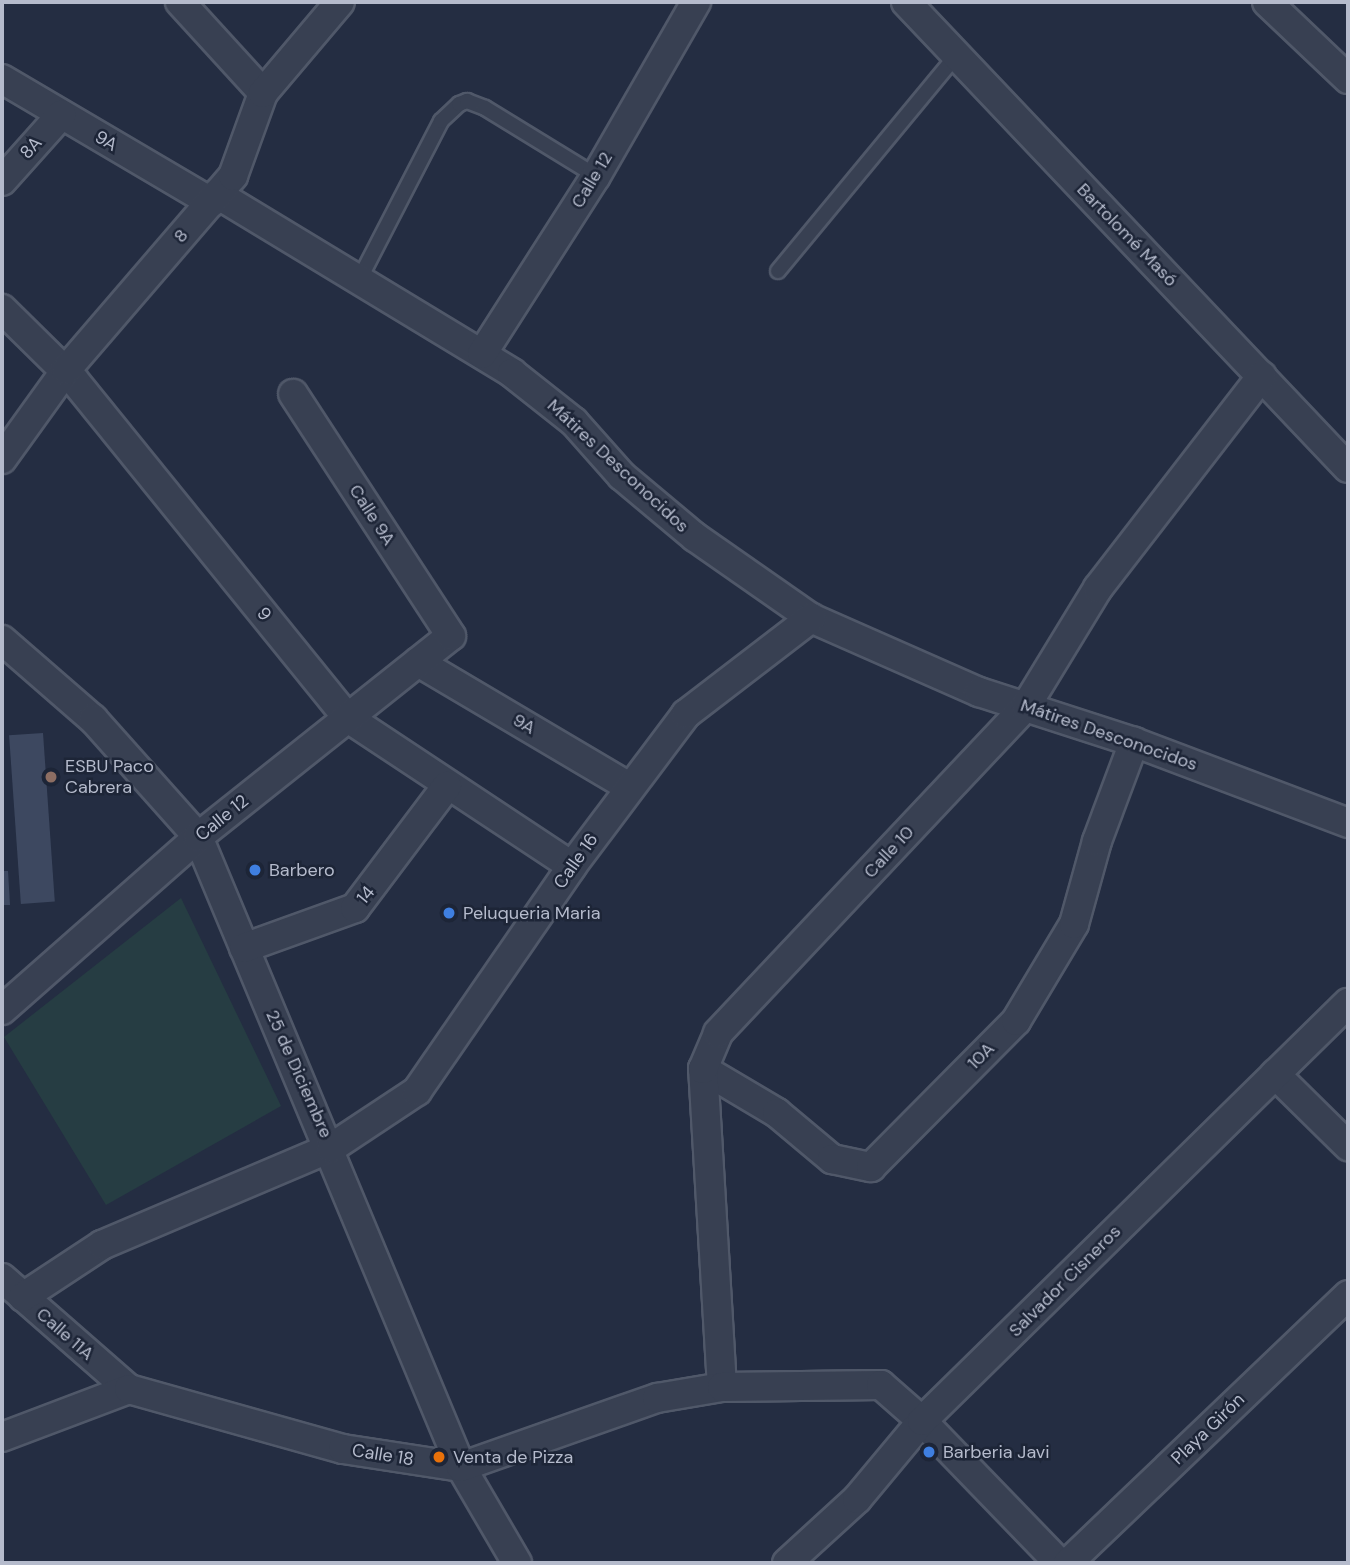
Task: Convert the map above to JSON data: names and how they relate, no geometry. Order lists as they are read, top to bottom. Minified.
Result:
{"streets":{"street":["9A","8A","Calle 12","Bartolomé Masó","8","Mátires Desconocidos","Calle 9A","9","Calle 10","Calle 16","14","10A","25 de Diciembre","Salvador Cisneros","Calle 11A","Playa Girón","Calle 18"]},"crossings":[["9A","8A"],["9A","Calle 12"],["9A","8"],["9A","Mátires Desconocidos"],["9A","Calle 16"],["Calle 12","Mátires Desconocidos"],["Calle 12","Calle 9A"],["Calle 12","9"],["Calle 12","25 de Diciembre"],["Bartolomé Masó","Calle 10"],["8","Mátires Desconocidos"],["8","9"],["Mátires Desconocidos","Calle 10"],["Mátires Desconocidos","Calle 16"],["Mátires Desconocidos","10A"],["9","Calle 16"],["9","14"],["Calle 10","10A"],["Calle 10","Calle 18"],["Calle 16","25 de Diciembre"],["Calle 16","Calle 11A"],["14","25 de Diciembre"],["25 de Diciembre","Calle 18"],["Salvador Cisneros","Calle 18"],["Calle 11A","Calle 18"]],"places":["ESBU Paco Cabrera","Barbero","Peluqueria Maria","Barberia Javi","Venta de Pizza"]}
